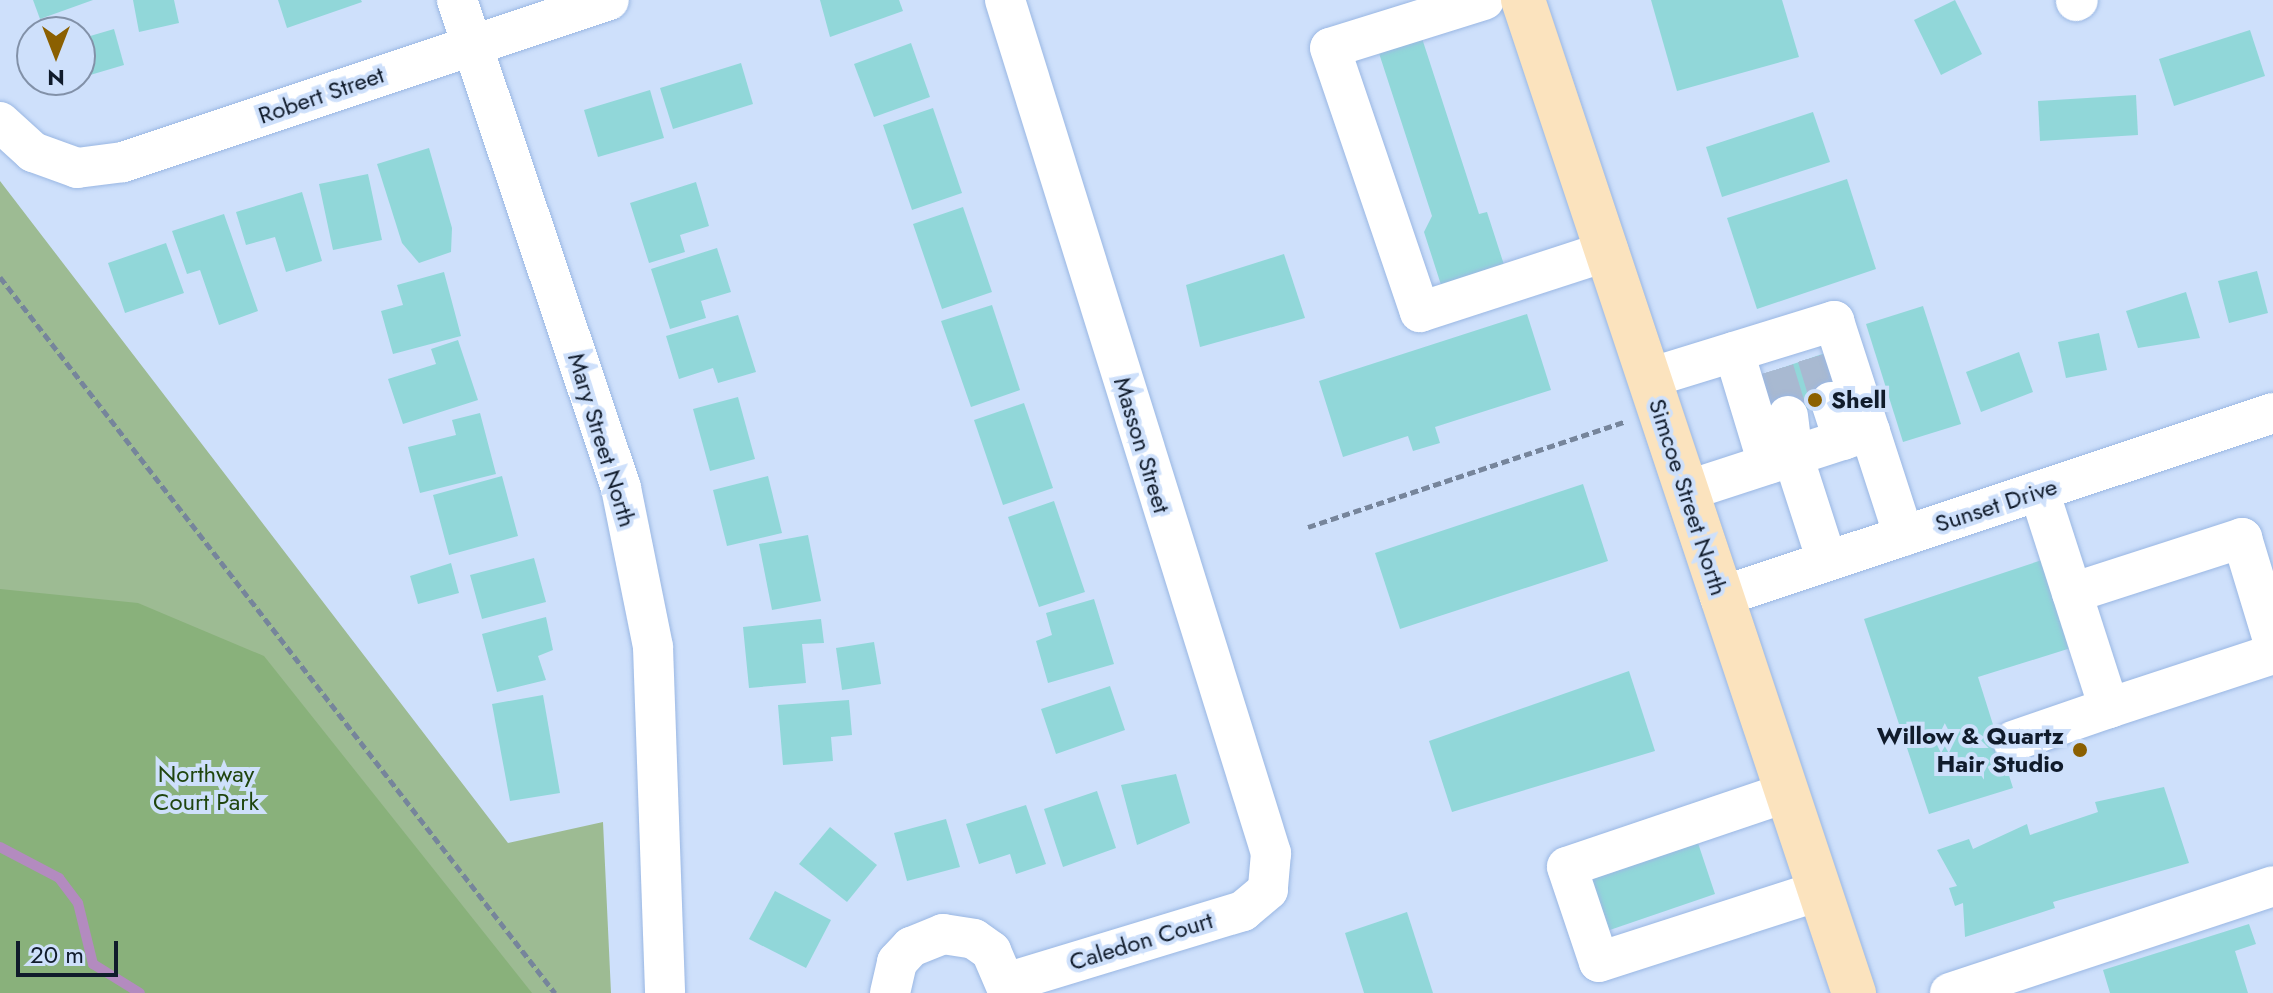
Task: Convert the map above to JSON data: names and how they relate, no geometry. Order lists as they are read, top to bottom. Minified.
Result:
{"streets":{"main road":["Simcoe Street North"],"street":["Robert Street","Mary Street North","Masson Street","Sunset Drive","Caledon Court"]},"crossings":[["Robert Street","Mary Street North"],["Masson Street","Caledon Court"],["Simcoe Street North","Sunset Drive"]],"parks":["Northway Court Park"],"places":["Shell","Willow & Quartz Hair Studio"],"scale_bar":"20 m","north":"bottom"}
